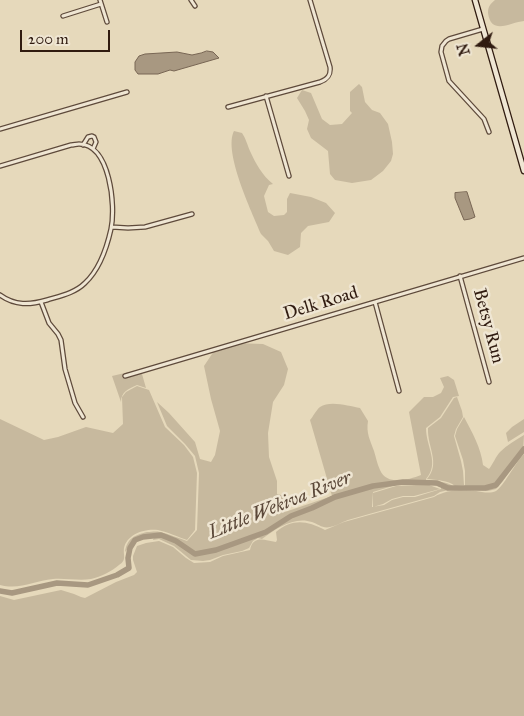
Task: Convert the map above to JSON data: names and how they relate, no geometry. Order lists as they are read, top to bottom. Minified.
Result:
{"streets":{"street":["Delk Road","Betsy Run"]},"crossings":[["Delk Road","Betsy Run"]],"water":["Little Wekiva River"],"scale_bar":"200 m","north":"left"}
